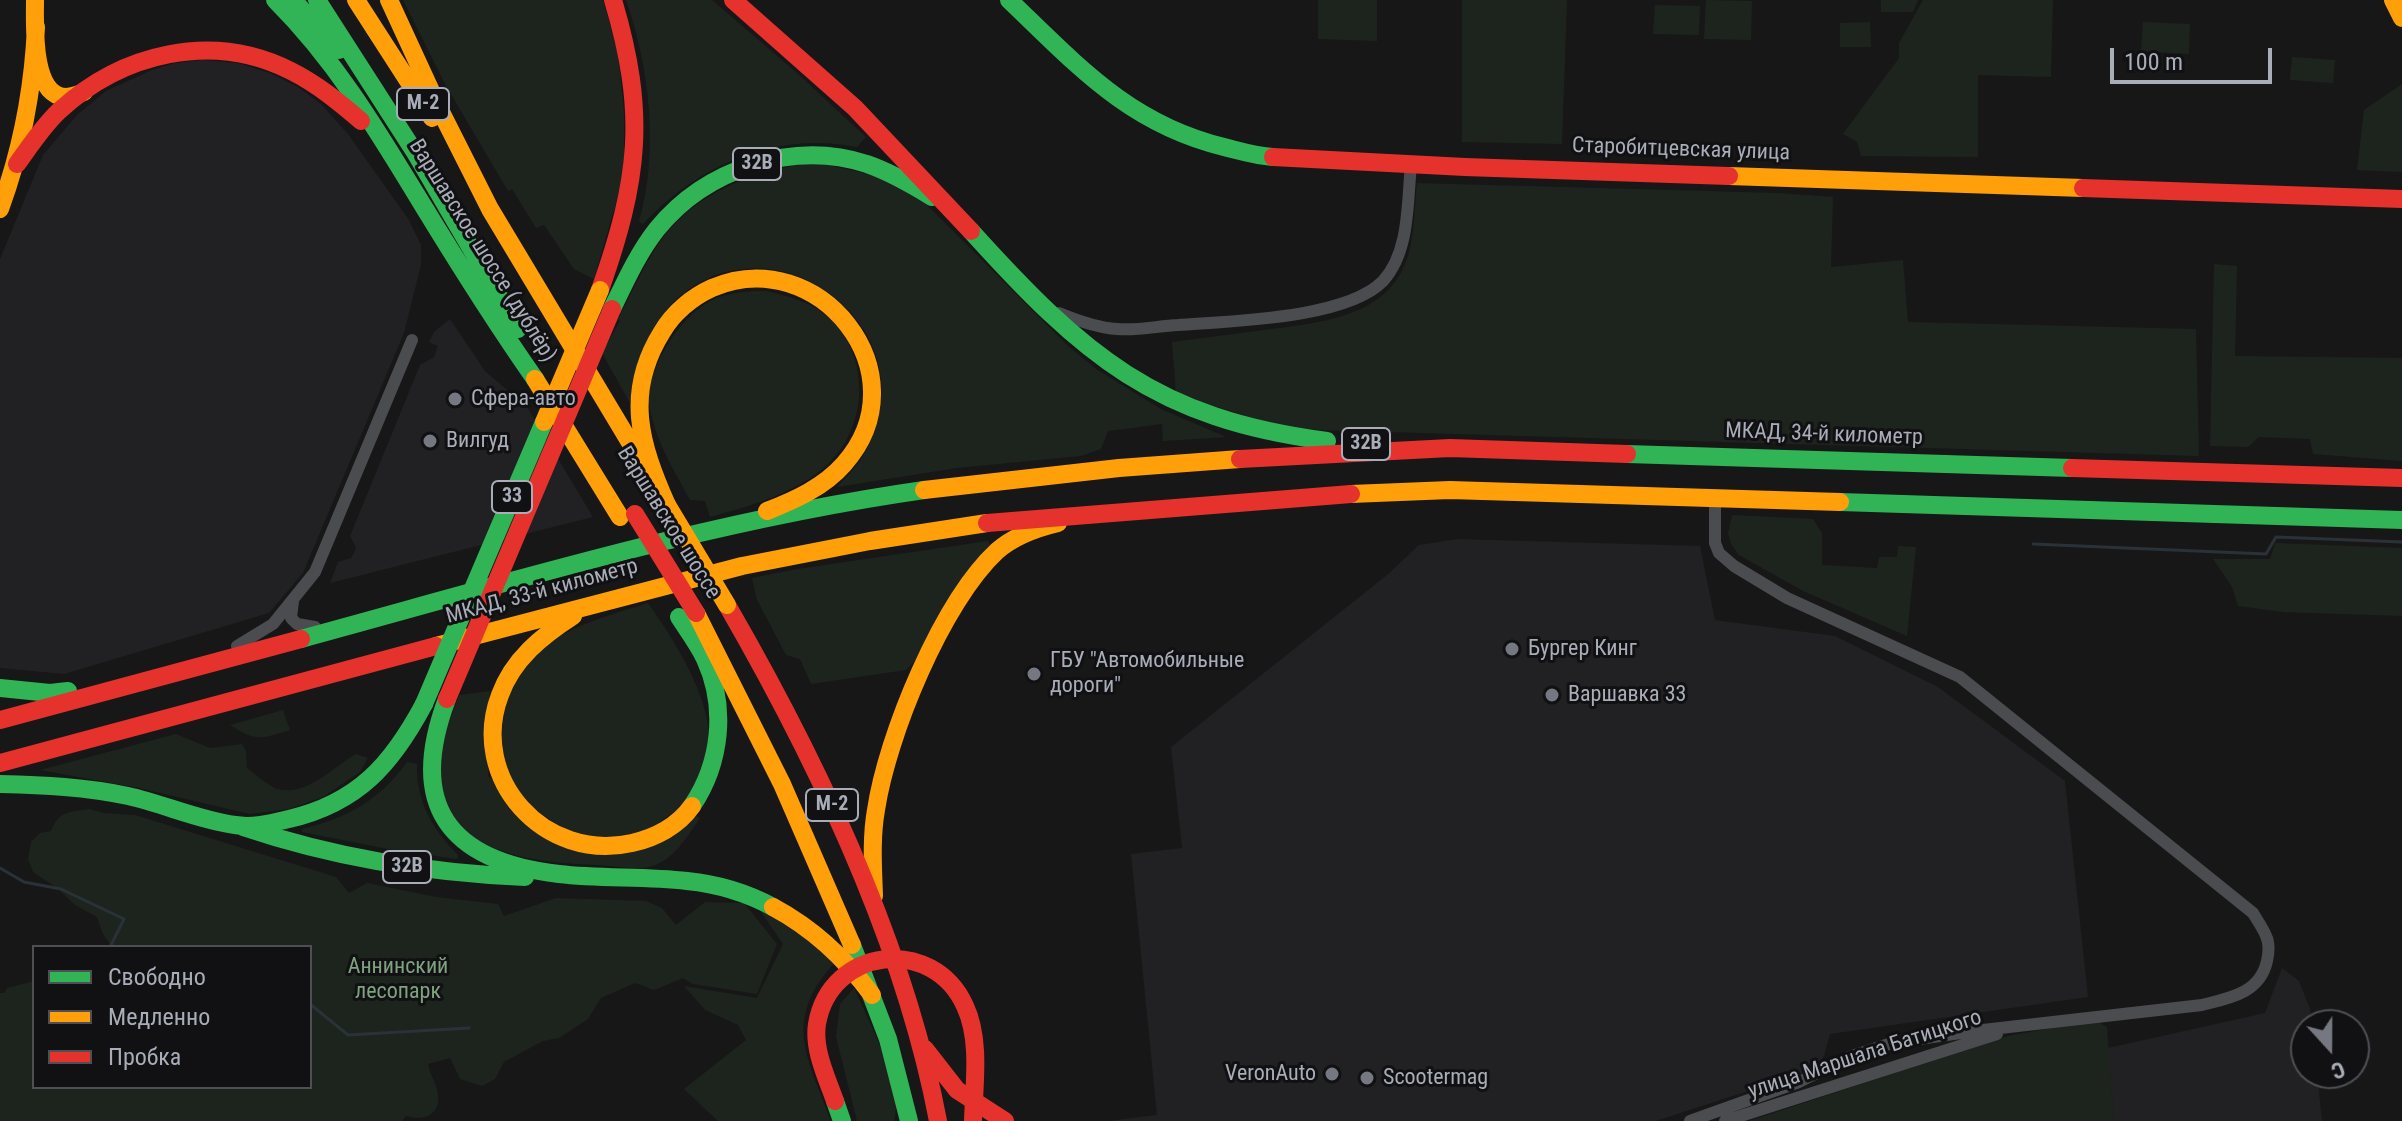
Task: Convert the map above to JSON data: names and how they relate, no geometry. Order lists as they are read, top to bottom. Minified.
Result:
{"streets":{"main road":["М-2","Старобитцевская улица","32B","Варшавское шоссе (дублёр)","МКАД, 34-й километр","33","Варшавское шоссе","МКАД, 33-й километр"],"street":["улица Маршала Батицкого"]},"crossings":[["М-2","Варшавское шоссе"],["32B","МКАД, 34-й километр"],["32B","33"],["Варшавское шоссе (дублёр)","Варшавское шоссе"],["МКАД, 34-й километр","МКАД, 33-й километр"],["МКАД, 33-й километр","улица Маршала Батицкого"]],"parks":["Аннинский лесопарк"],"places":["Сфера-авто","Вилгуд","Бургер Кинг","ГБУ \"Автомобильные дороги\"","Варшавка 33","VeronAuto","Scootermag"],"legend":["Свободно","Медленно","Пробка"],"scale_bar":"100 m","north":"bottom"}
